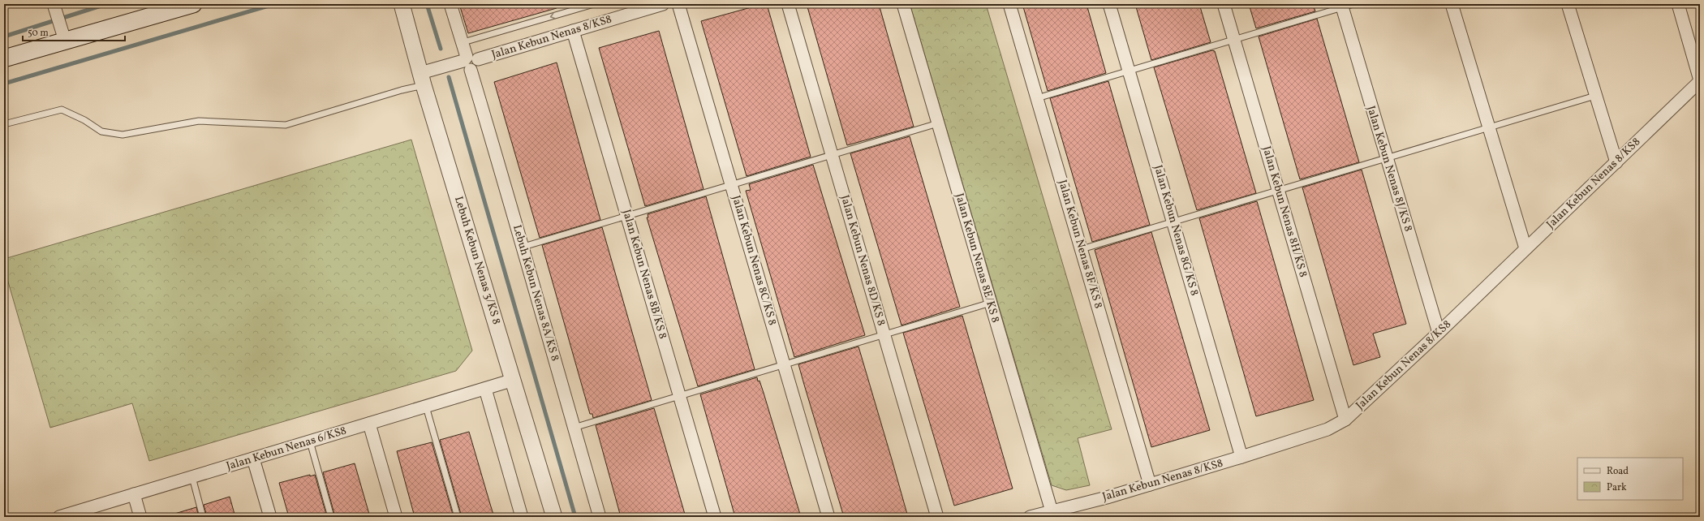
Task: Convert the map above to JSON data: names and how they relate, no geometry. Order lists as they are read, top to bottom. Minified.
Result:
{"streets":{"street":["Jalan Kebun Nenas 8/KS8","Jalan Kebun Nenas 8J/KS 8","Jalan Kebun Nenas 8H/KS 8","Jalan Kebun Nenas 8G/KS 8","Jalan Kebun Nenas 8F/KS 8","Jalan Kebun Nenas 8E/KS 8","Lebuh Kebun Nenas 3/KS 8","Jalan Kebun Nenas 8C/KS 8","Jalan Kebun Nenas 8D/KS 8","Jalan Kebun Nenas 8B/KS 8","Lebuh Kebun Nenas 8A/KS 8","Jalan Kebun Nenas 6/KS8"]},"crossings":[["Jalan Kebun Nenas 8/KS8","Jalan Kebun Nenas 8J/KS 8"],["Jalan Kebun Nenas 8/KS8","Jalan Kebun Nenas 8H/KS 8"],["Jalan Kebun Nenas 8/KS8","Jalan Kebun Nenas 8G/KS 8"],["Jalan Kebun Nenas 8/KS8","Jalan Kebun Nenas 8F/KS 8"],["Jalan Kebun Nenas 8/KS8","Jalan Kebun Nenas 8E/KS 8"],["Jalan Kebun Nenas 8/KS8","Jalan Kebun Nenas 8B/KS 8"],["Lebuh Kebun Nenas 3/KS 8","Jalan Kebun Nenas 6/KS8"]],"legend":["Road","Park"],"scale_bar":"50 m"}
